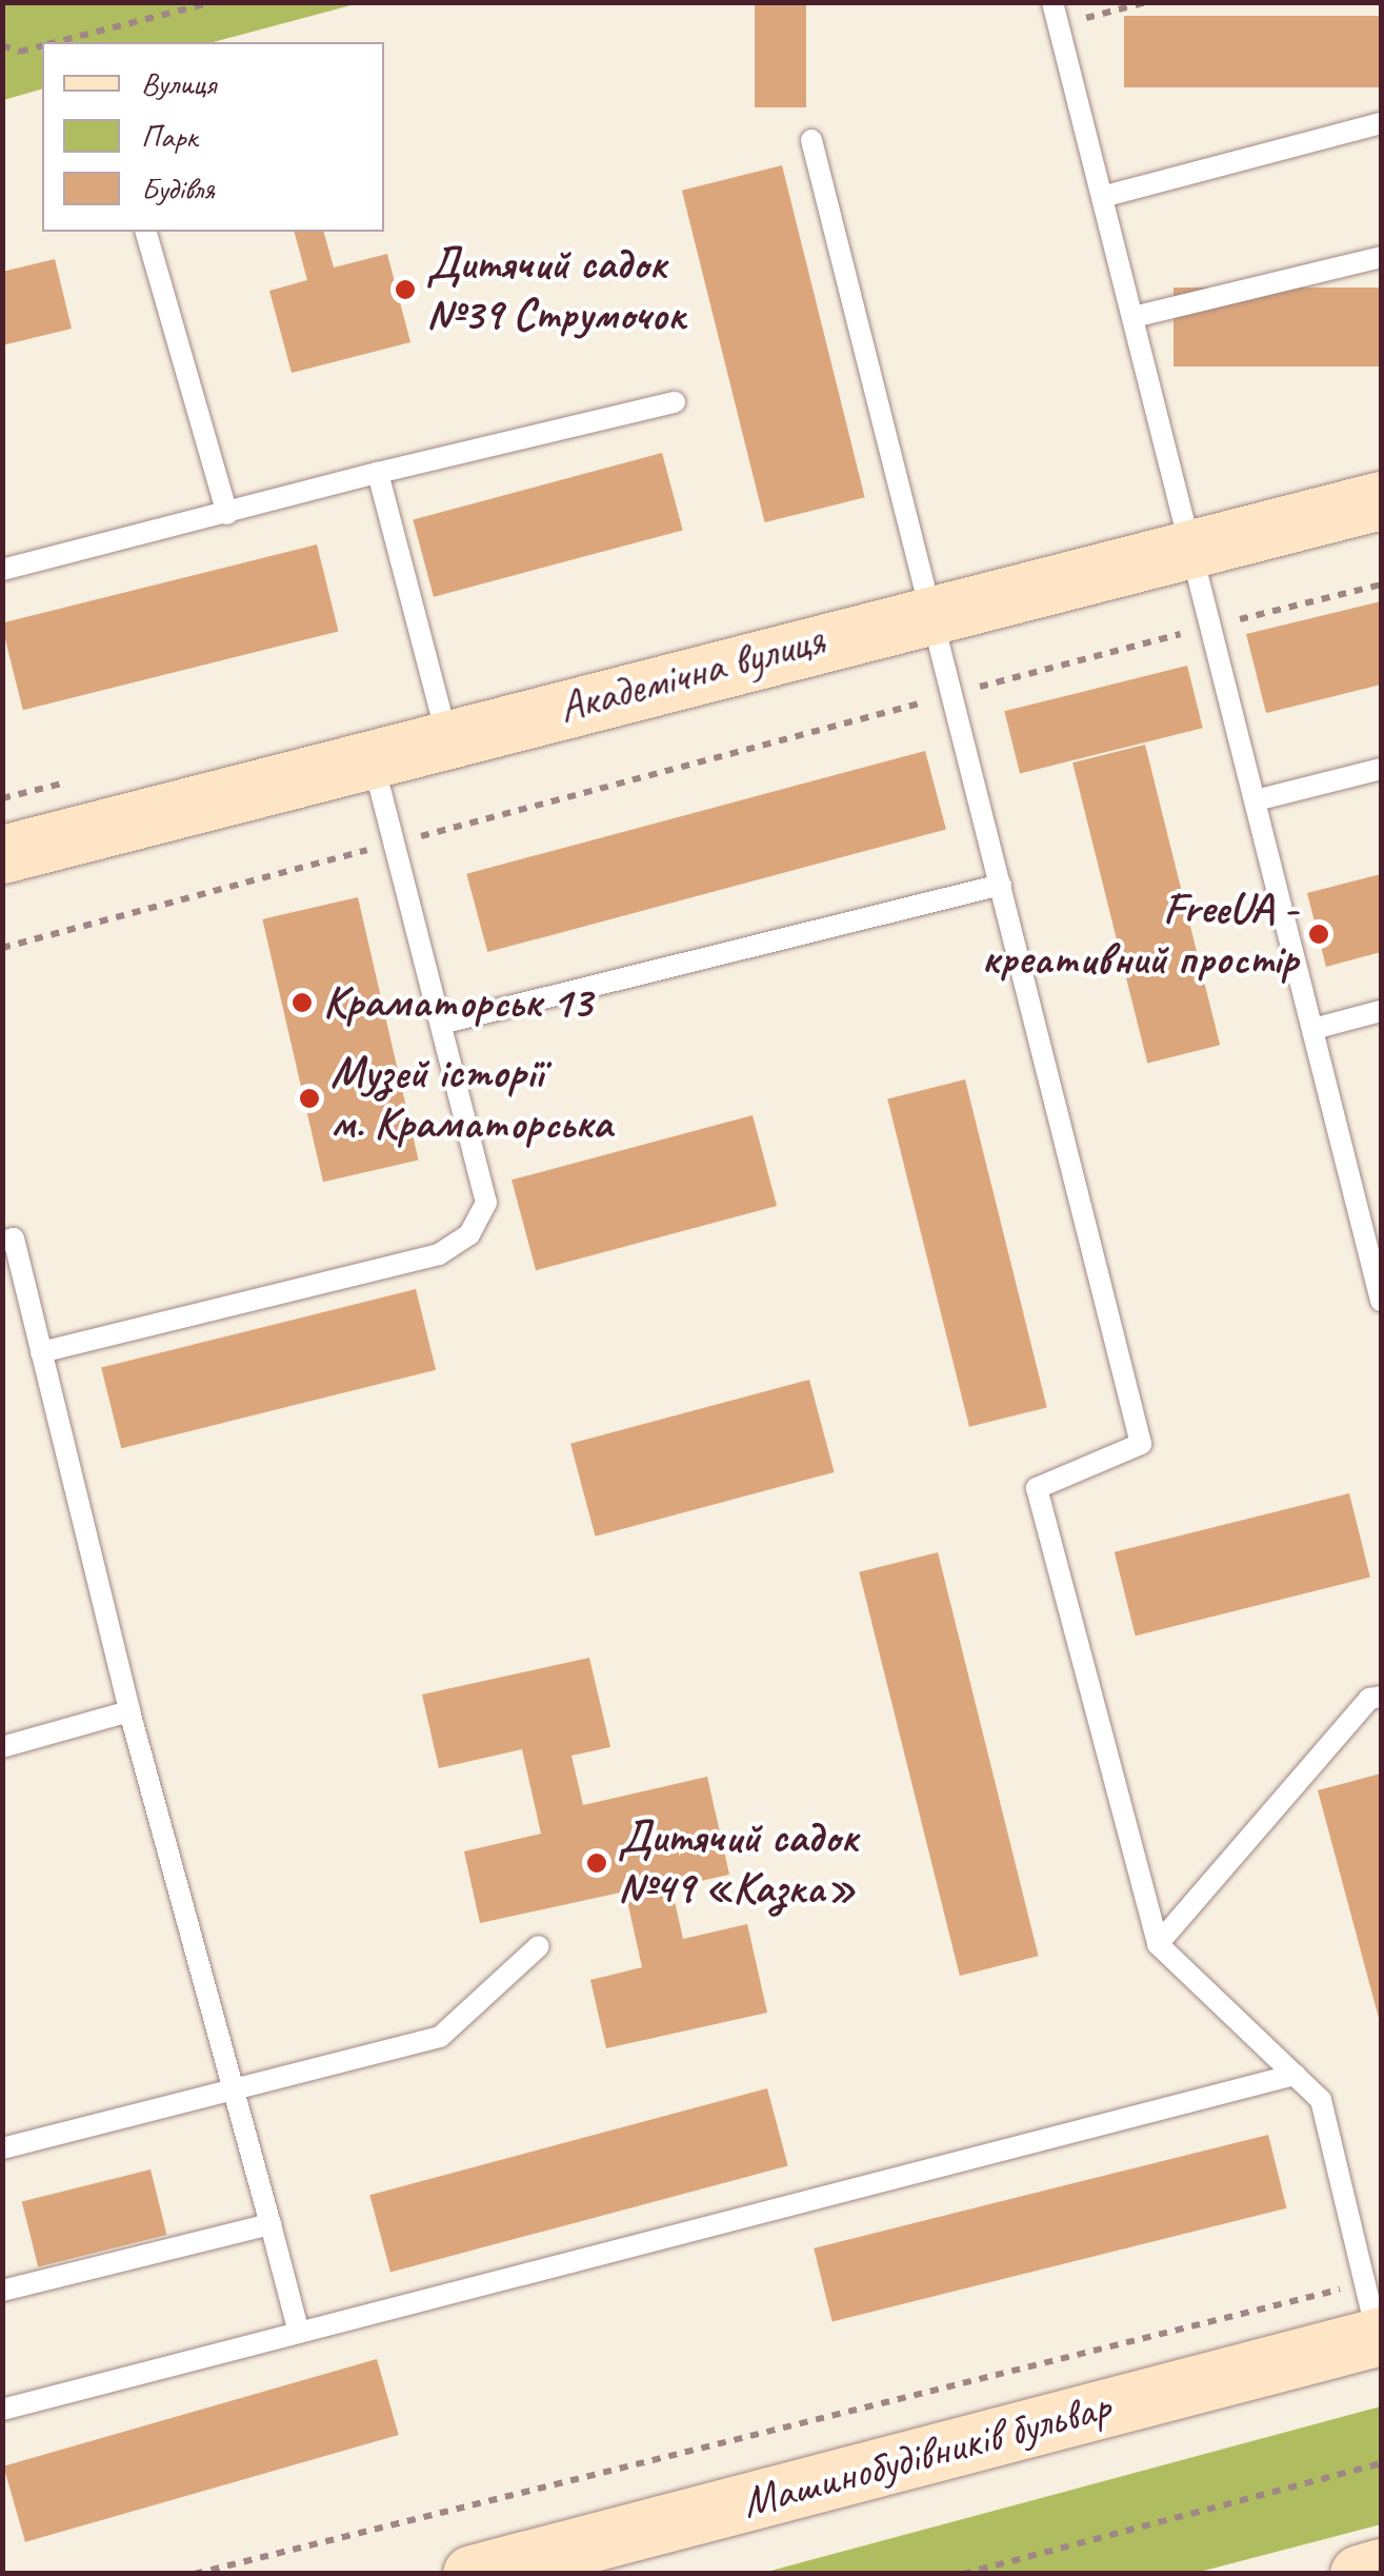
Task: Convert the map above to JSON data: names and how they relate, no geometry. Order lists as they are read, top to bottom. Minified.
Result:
{"streets":{"street":["Академічна вулиця","Машинобудівників бульвар"]},"places":["Дитячий садок №39 Струмочок","FreeUA - креативний простір","Краматорськ 13","Музей історії м. Краматорська","Дитячий садок №49 «Казка»"],"legend":["Вулиця","Парк","Будівля"]}
